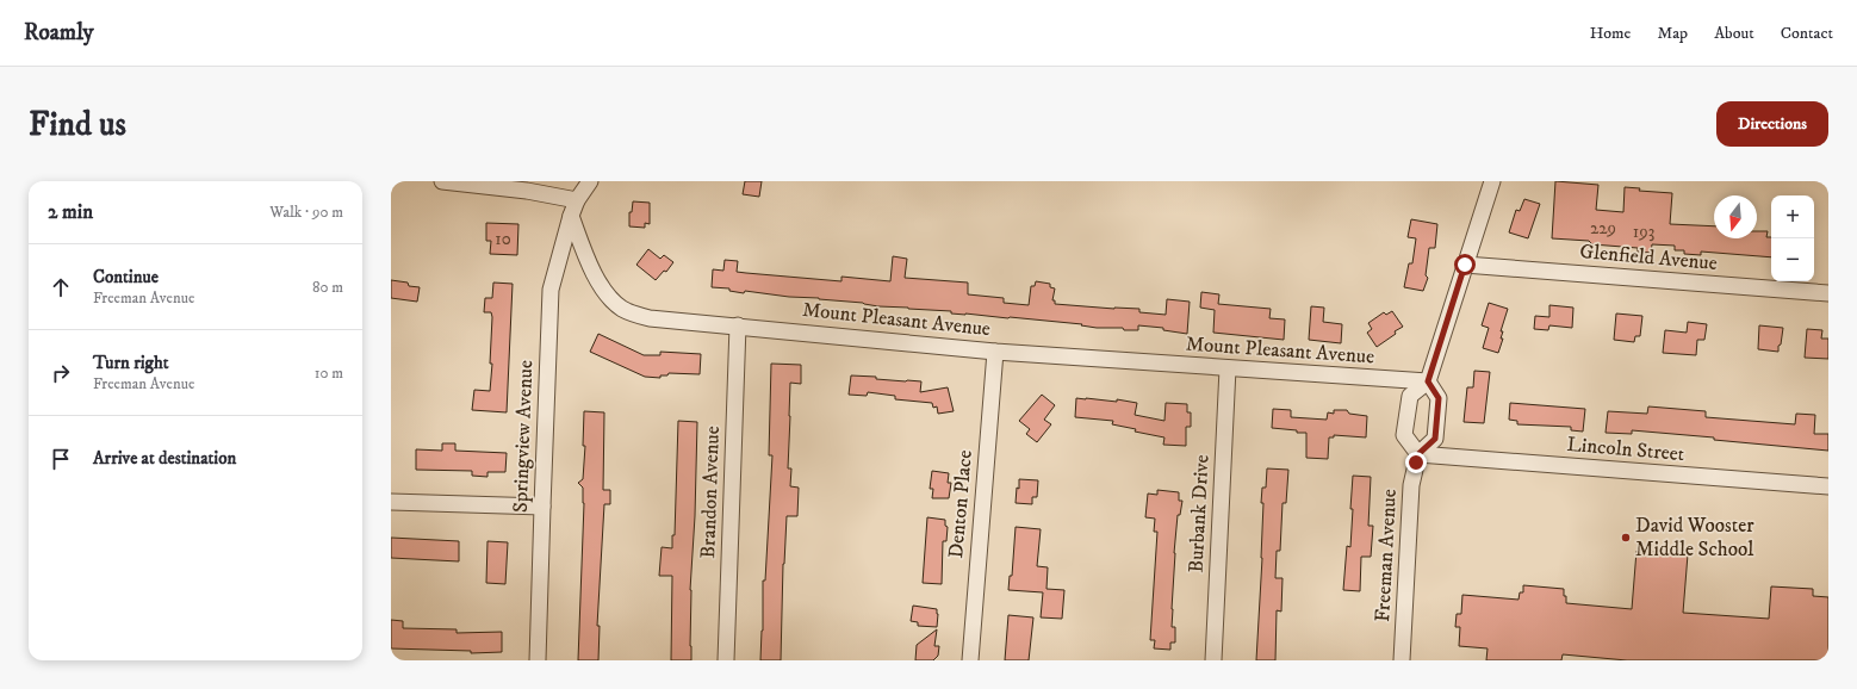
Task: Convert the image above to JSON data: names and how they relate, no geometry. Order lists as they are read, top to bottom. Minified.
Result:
{"streets":{"street":["Glenfield Avenue","Mount Pleasant Avenue","Springview Avenue","Lincoln Street","Brandon Avenue","Denton Place","Burbank Drive","Freeman Avenue"]},"crossings":[["Mount Pleasant Avenue","Springview Avenue"],["Mount Pleasant Avenue","Brandon Avenue"],["Mount Pleasant Avenue","Denton Place"],["Mount Pleasant Avenue","Burbank Drive"],["Lincoln Street","Freeman Avenue"]],"places":["David Wooster Middle School"],"house_numbers":["229","193","10"],"north":"bottom","page":{"header":"Roamly","nav":["Home","Map","About","Contact"],"buttons":"Directions","title":"Find us","heading":["2 min","Walk · 90 m"],"map_buttons":["+","−"],"list":[["Continue","Freeman Avenue","80 m"],["Turn right","Freeman Avenue","10 m"],"Arrive at destination"]}}
